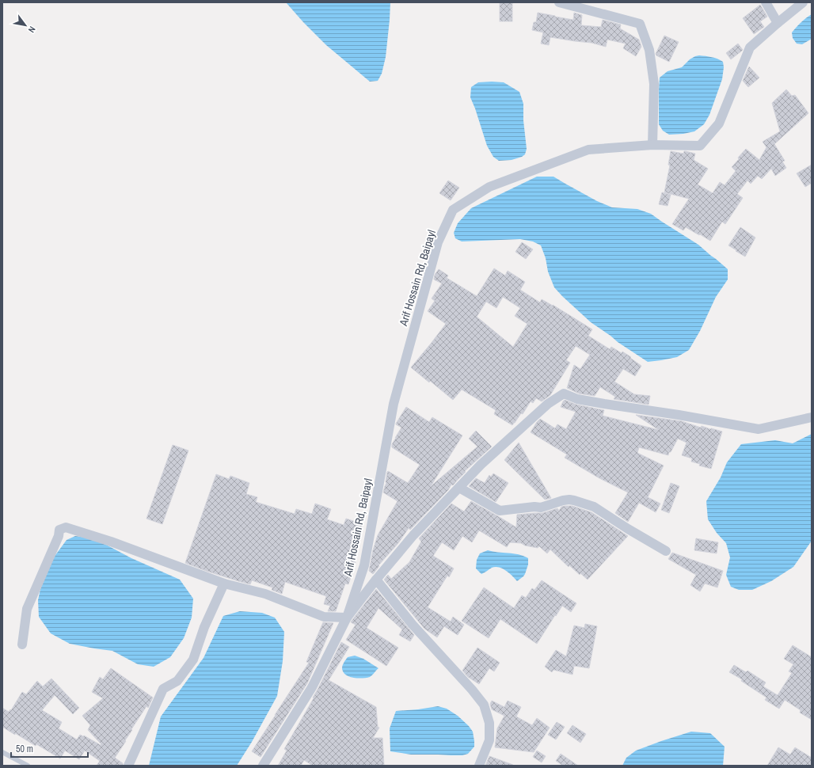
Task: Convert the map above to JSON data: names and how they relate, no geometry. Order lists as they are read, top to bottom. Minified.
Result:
{"streets":{"street":["Arif Hossain Rd, Baipayl"]},"scale_bar":"50 m","north":"bottom right"}
